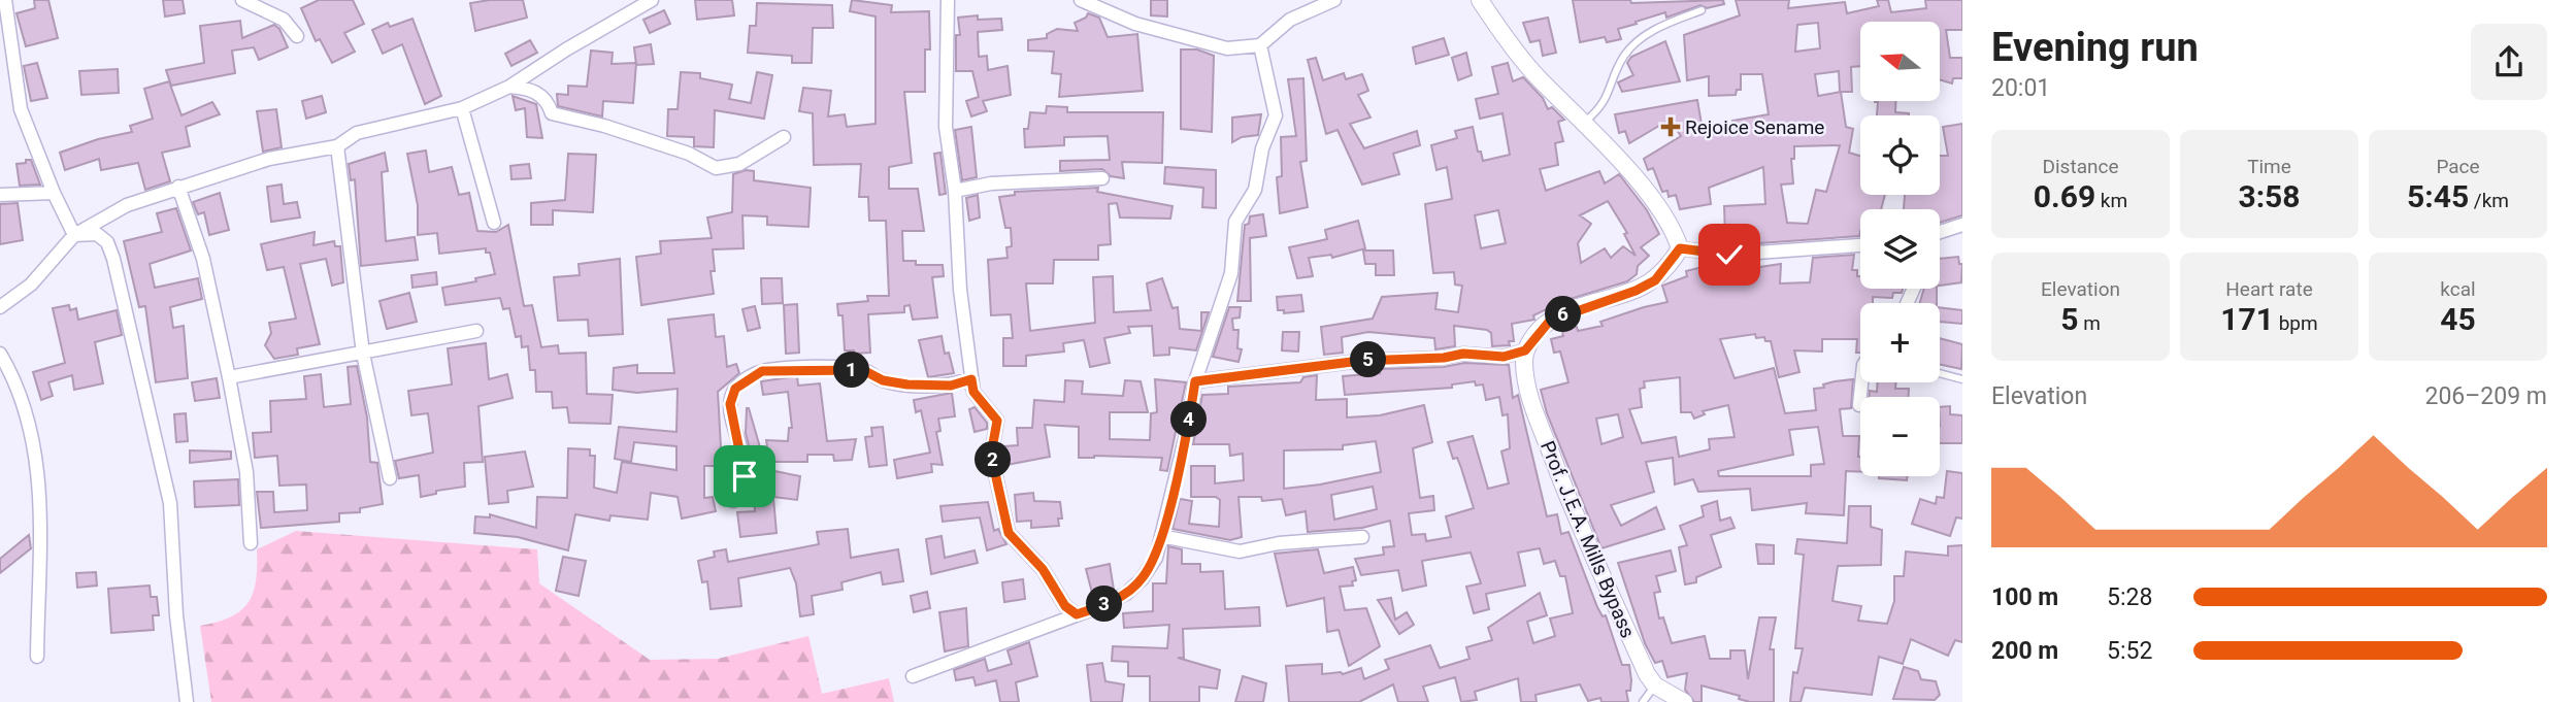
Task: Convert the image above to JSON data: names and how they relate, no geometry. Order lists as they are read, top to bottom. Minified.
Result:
{"streets":{"street":["Prof. J.E.A. Mills Bypass"]},"places":{"health":["Rejoice Sename"]},"north":"left","page":{"heading":["Evening run","20:01"],"map_buttons":["+","−"],"stats":[["Distance","0.69 km"],["Time","3:58"],["Pace","5:45 /km"],["Elevation","5 m"],["Heart rate","171 bpm"],["kcal","45"]],"pins":["6","5","1","4","2","3"],"chart":["Elevation","206–209 m"],"list":[{"name":"100 m","note":"5:28"},{"name":"200 m","note":"5:52"}]}}
